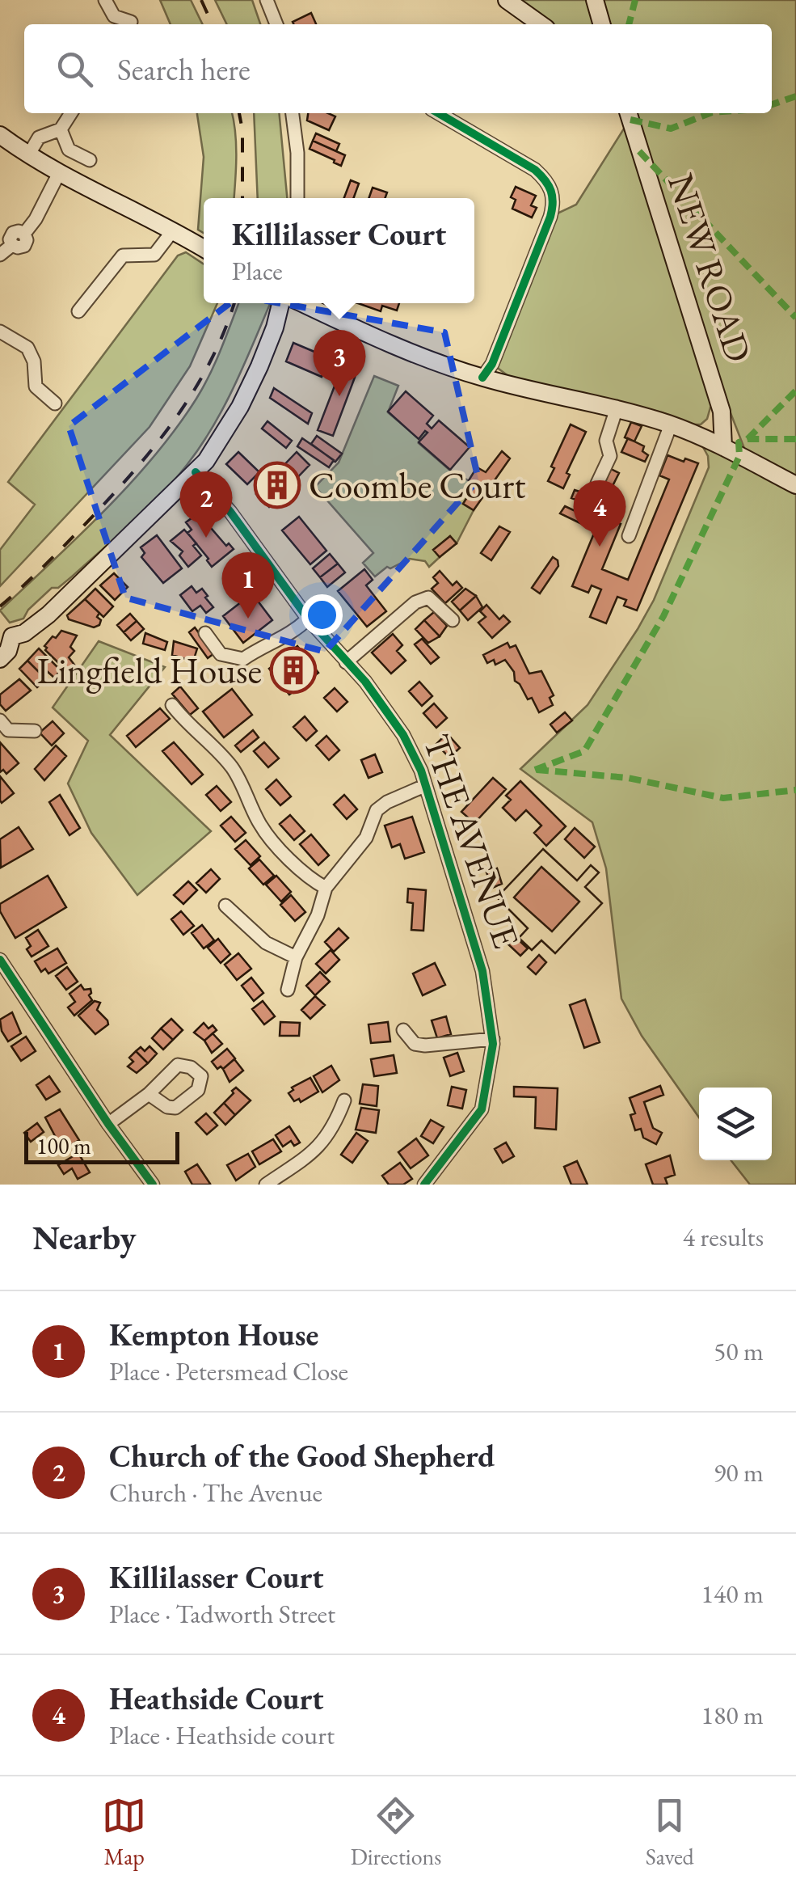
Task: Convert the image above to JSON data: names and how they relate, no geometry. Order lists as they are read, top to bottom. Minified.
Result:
{"streets":{"main road":["NEW ROAD"],"street":["THE AVENUE"]},"places":{"building":["Coombe Court","Lingfield House"]},"scale_bar":"100 m","page":{"search":"Search here","popup":["Killilasser Court","Place"],"pins":["3","2","4","1"],"scale":"100 m","heading":["Nearby","4 results"],"list":[{"mark":"1","name":"Kempton House","note":"Place · Petersmead Close","value":"50 m"},{"mark":"2","name":"Church of the Good Shepherd","note":"Church · The Avenue","value":"90 m"},{"mark":"3","name":"Killilasser Court","note":"Place · Tadworth Street","value":"140 m"},{"mark":"4","name":"Heathside Court","note":"Place · Heathside court","value":"180 m"}],"nav":["Map","Directions","Saved"]}}
